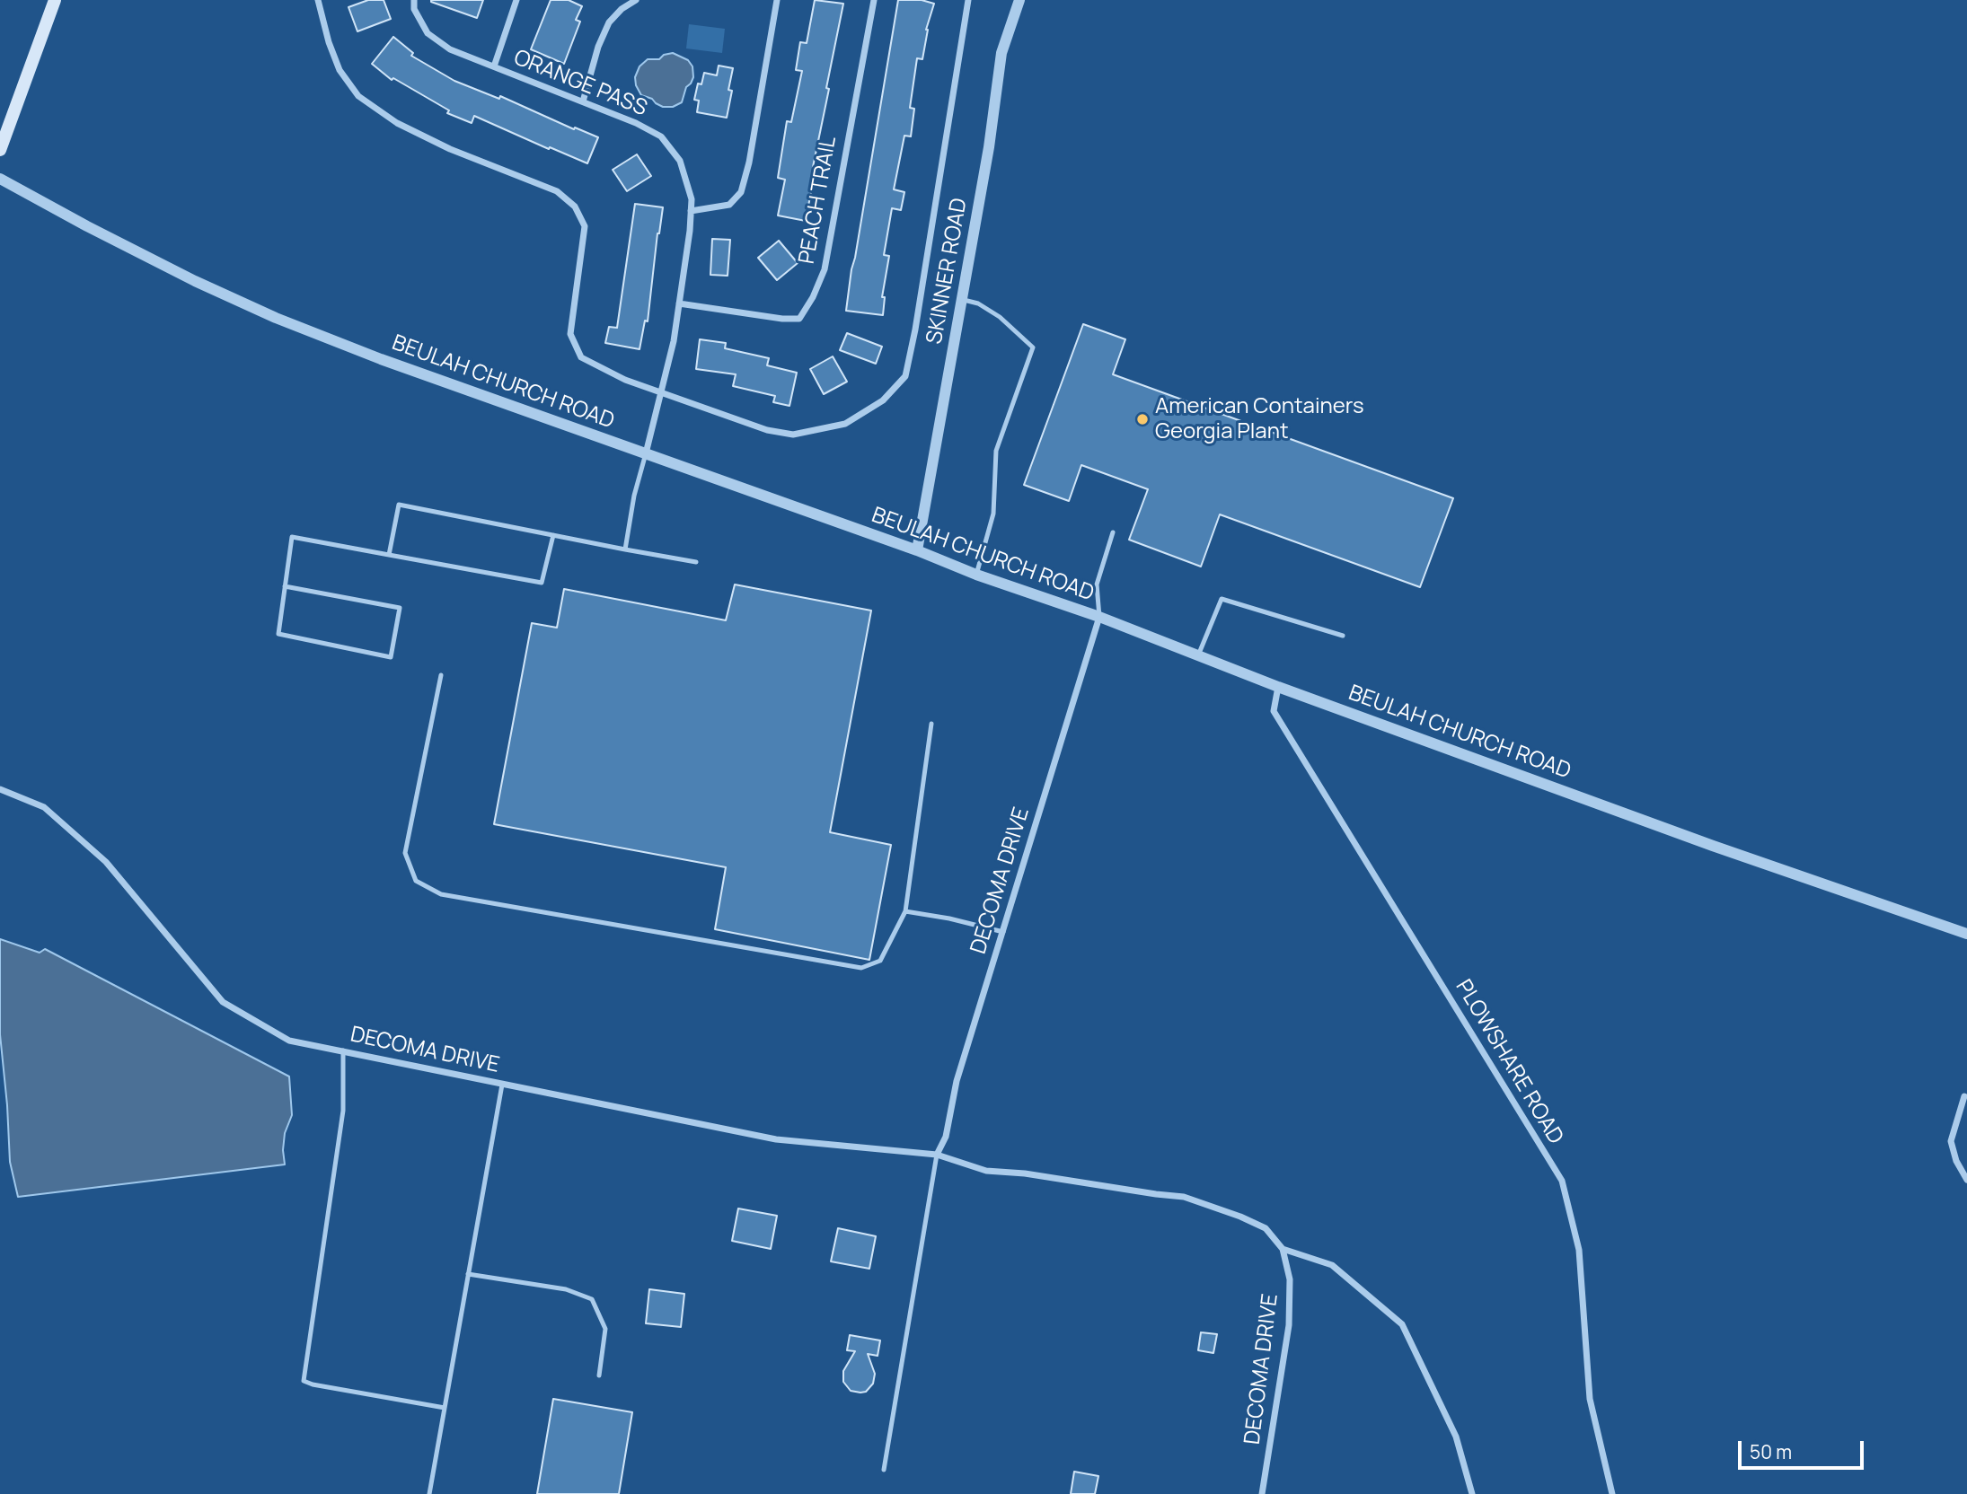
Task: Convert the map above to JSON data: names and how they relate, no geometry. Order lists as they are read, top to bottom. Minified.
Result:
{"streets":{"street":["ORANGE PASS","PEACH TRAIL","SKINNER ROAD","BEULAH CHURCH ROAD","DECOMA DRIVE","PLOWSHARE ROAD"]},"crossings":[["ORANGE PASS","PEACH TRAIL"],["ORANGE PASS","BEULAH CHURCH ROAD"],["SKINNER ROAD","BEULAH CHURCH ROAD"],["BEULAH CHURCH ROAD","DECOMA DRIVE"],["BEULAH CHURCH ROAD","PLOWSHARE ROAD"]],"places":["American Containers Georgia Plant"],"scale_bar":"50 m"}
